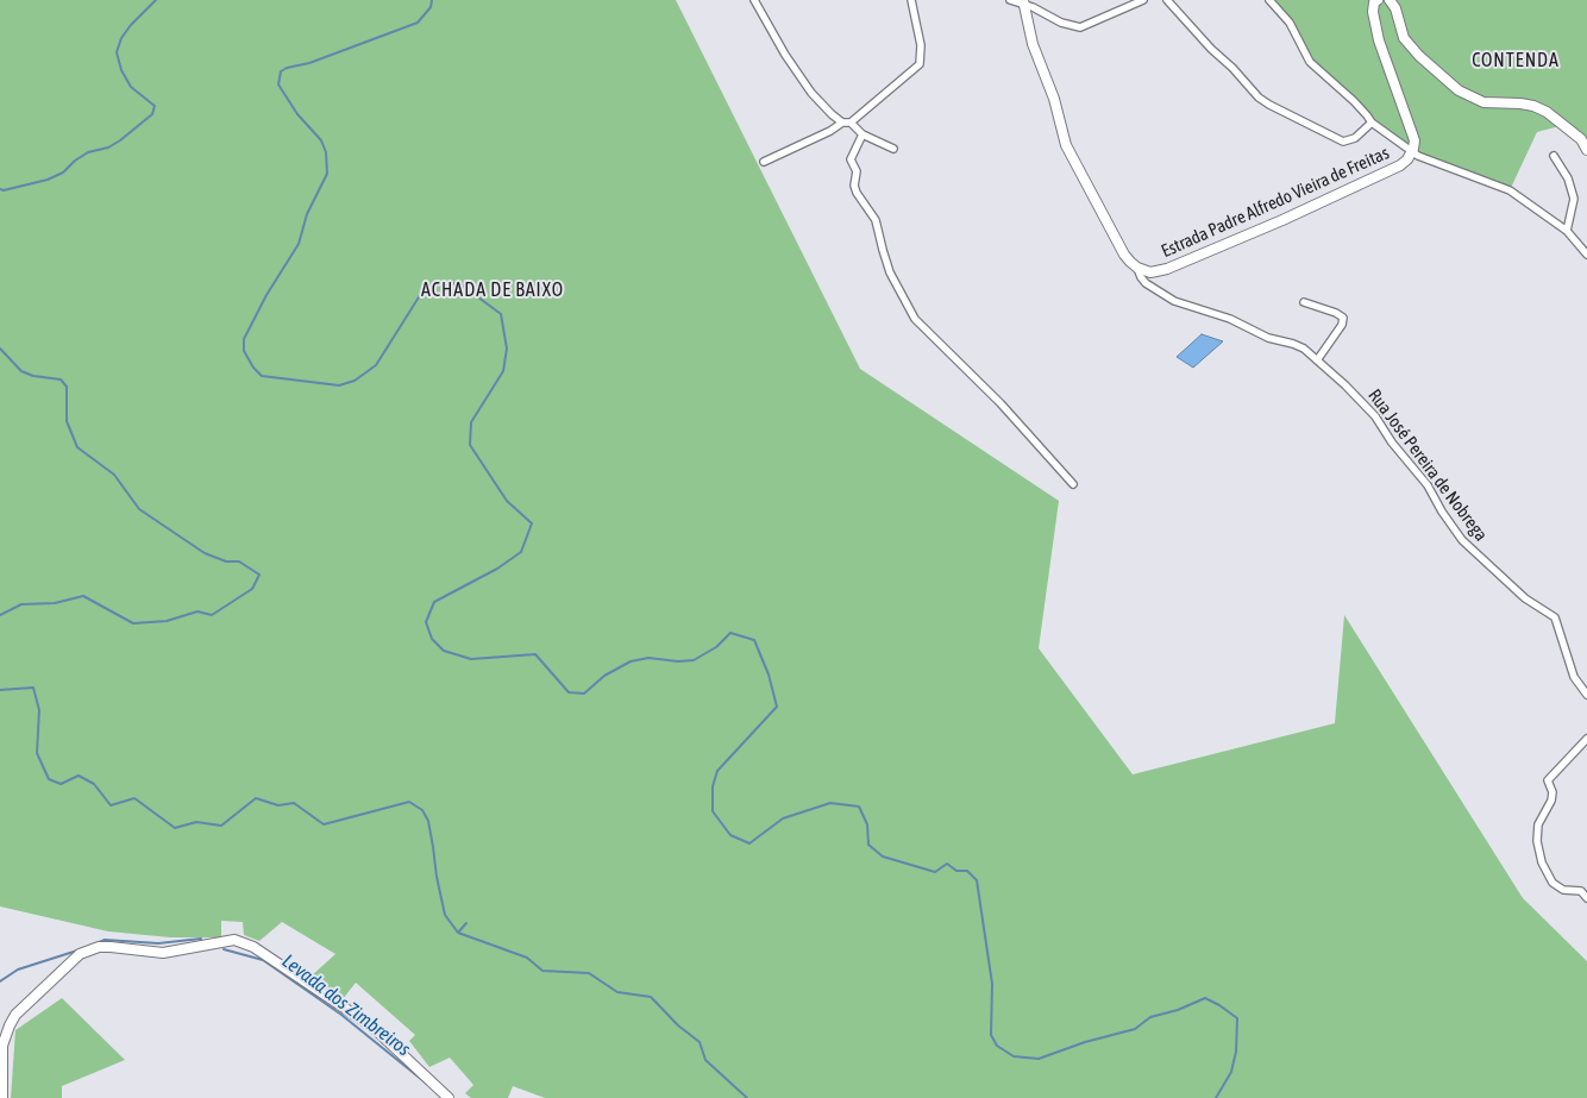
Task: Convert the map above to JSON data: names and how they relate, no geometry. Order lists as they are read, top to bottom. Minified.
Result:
{"streets":{"main road":["Estrada Padre Alfredo Vieira de Freitas"],"street":["Rua José Pereira de Nobrega"]},"crossings":[["Estrada Padre Alfredo Vieira de Freitas","Rua José Pereira de Nobrega"]],"districts":["CONTENDA","ACHADA DE BAIXO"],"water":["Levada dos Zimbreiros"]}
